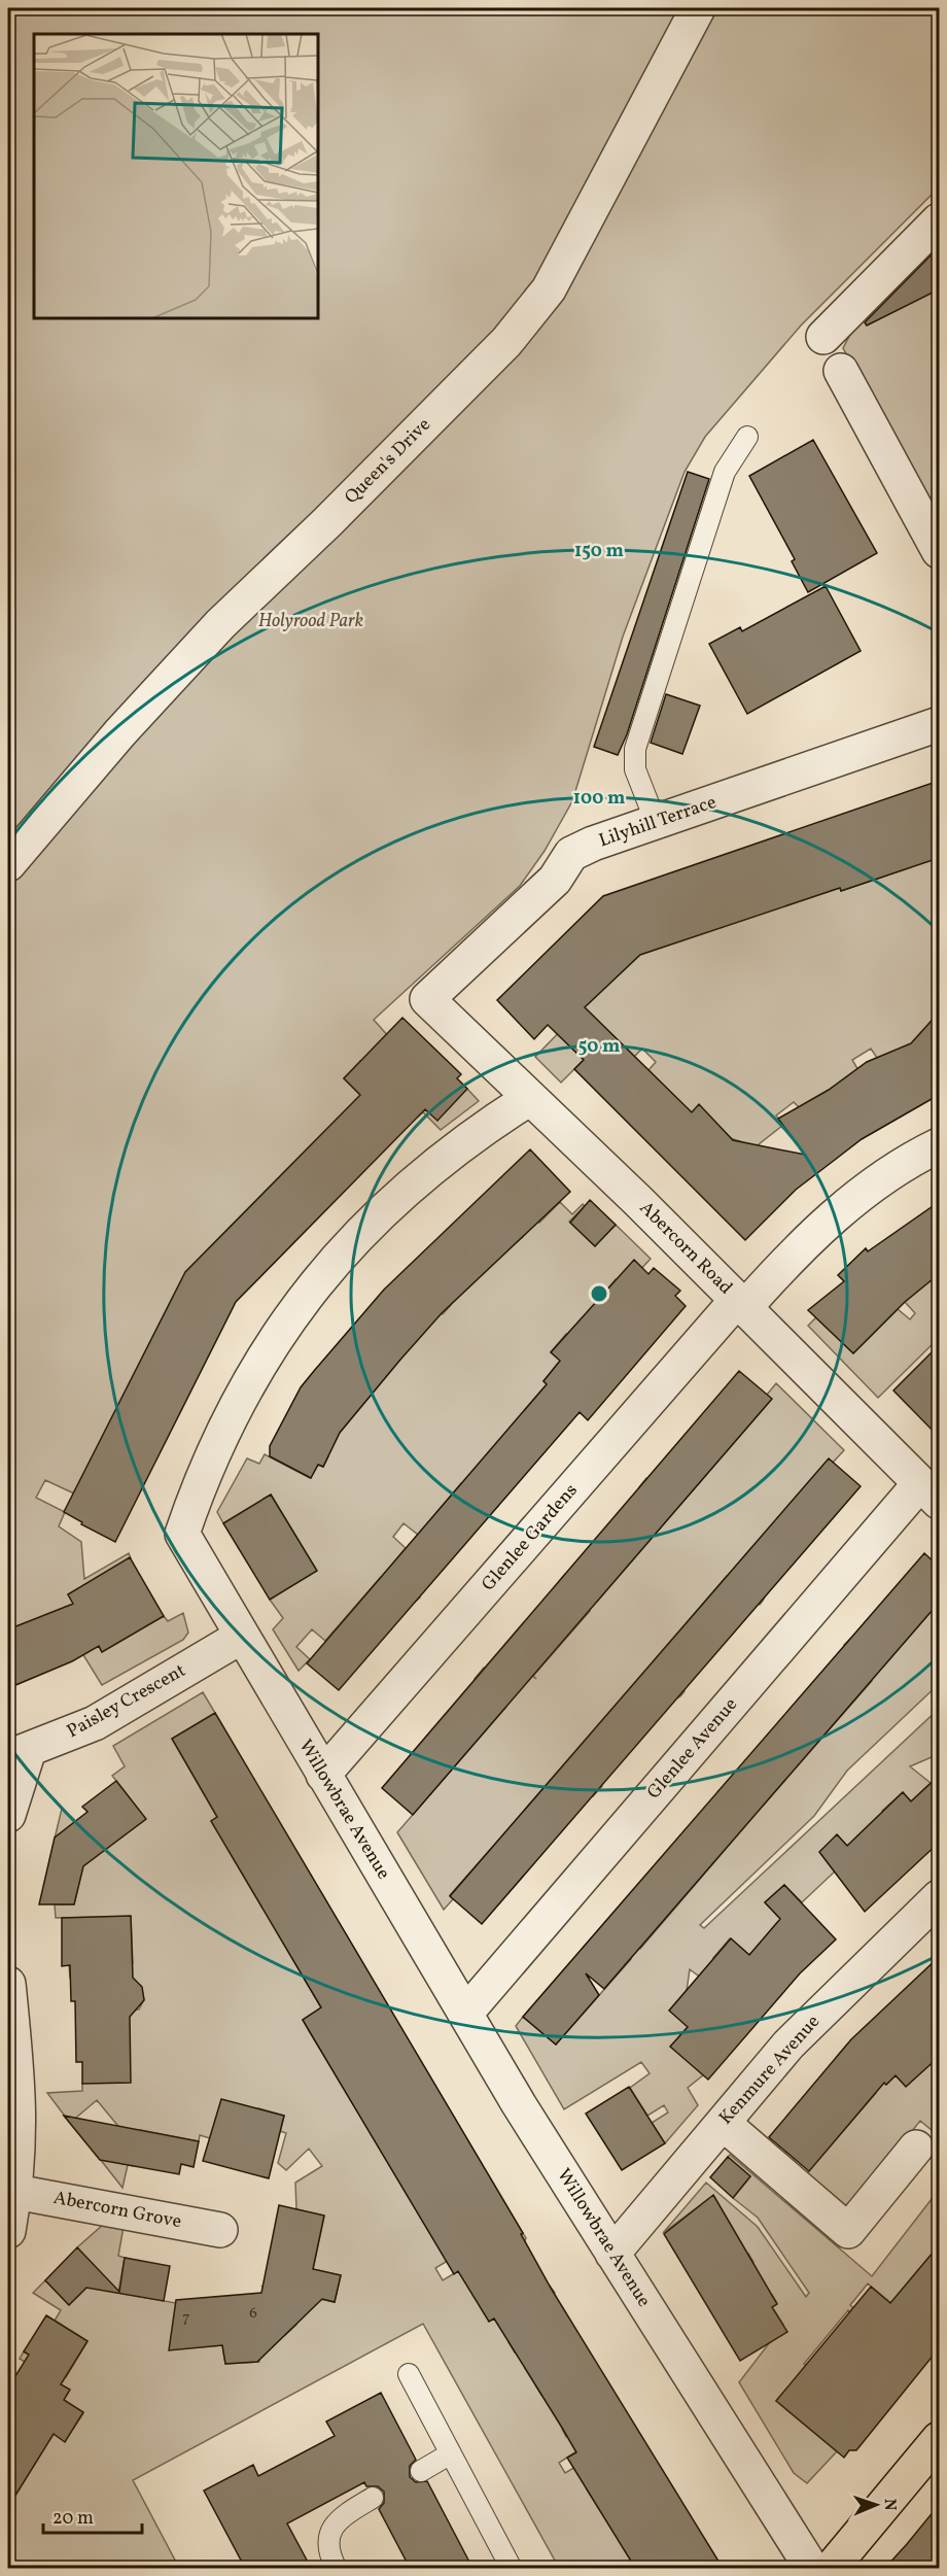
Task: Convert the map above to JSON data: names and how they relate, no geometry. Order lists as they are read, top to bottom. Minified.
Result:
{"streets":{"street":["Queen's Drive","Lilyhill Terrace","Abercorn Road","Glenlee Gardens","Paisley Crescent","Glenlee Avenue","Willowbrae Avenue","Kenmure Avenue","Abercorn Grove"]},"crossings":[["Lilyhill Terrace","Abercorn Road"],["Abercorn Road","Glenlee Gardens"],["Abercorn Road","Glenlee Avenue"],["Abercorn Road","Willowbrae Avenue"],["Glenlee Gardens","Willowbrae Avenue"],["Paisley Crescent","Willowbrae Avenue"],["Glenlee Avenue","Willowbrae Avenue"],["Willowbrae Avenue","Kenmure Avenue"]],"parks":["Holyrood Park"],"house_numbers":["6","7"],"scale_bar":"20 m","north":"right","rings":["150 m","100 m","50 m"]}
